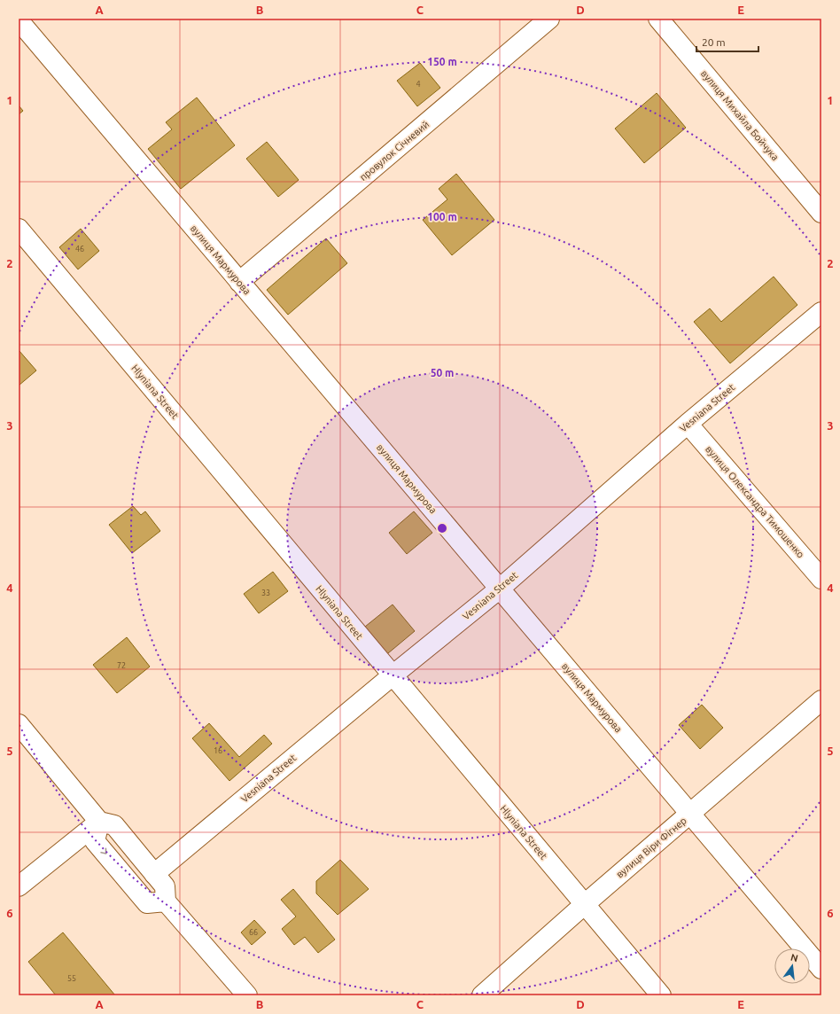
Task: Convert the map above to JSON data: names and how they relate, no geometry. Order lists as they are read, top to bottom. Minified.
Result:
{"streets":{"street":["вулиця Михайла Бойчука","провулок Січневий","вулиця Мармурова","Hlyniana Street","Vesniana Street","вулиця Олександра Тимошенко","вулиця Віри Фігнер"]},"crossings":[["провулок Січневий","вулиця Мармурова"],["вулиця Мармурова","Vesniana Street"],["вулиця Мармурова","вулиця Віри Фігнер"],["Hlyniana Street","Vesniana Street"],["Hlyniana Street","вулиця Віри Фігнер"],["Vesniana Street","вулиця Олександра Тимошенко"]],"house_numbers":["4","46","33","72","16","66","55"],"scale_bar":"20 m","north":"top","grid":{"columns":["A","B","C","D","E"],"rows":["1","2","3","4","5","6"]},"rings":["150 m","100 m","50 m"]}
